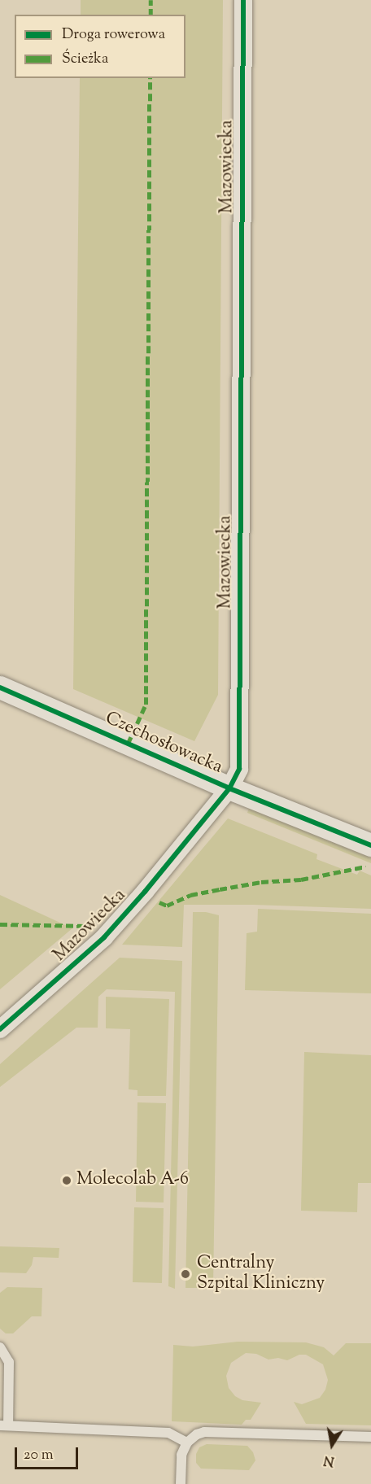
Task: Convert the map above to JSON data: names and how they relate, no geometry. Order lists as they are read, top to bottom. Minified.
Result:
{"streets":{"street":["Mazowiecka","Czechosłowacka"]},"crossings":[["Mazowiecka","Czechosłowacka"]],"places":["Molecolab A-6","Centralny Szpital Kliniczny"],"legend":["Droga rowerowa","Ścieżka"],"scale_bar":"20 m","north":"bottom"}
